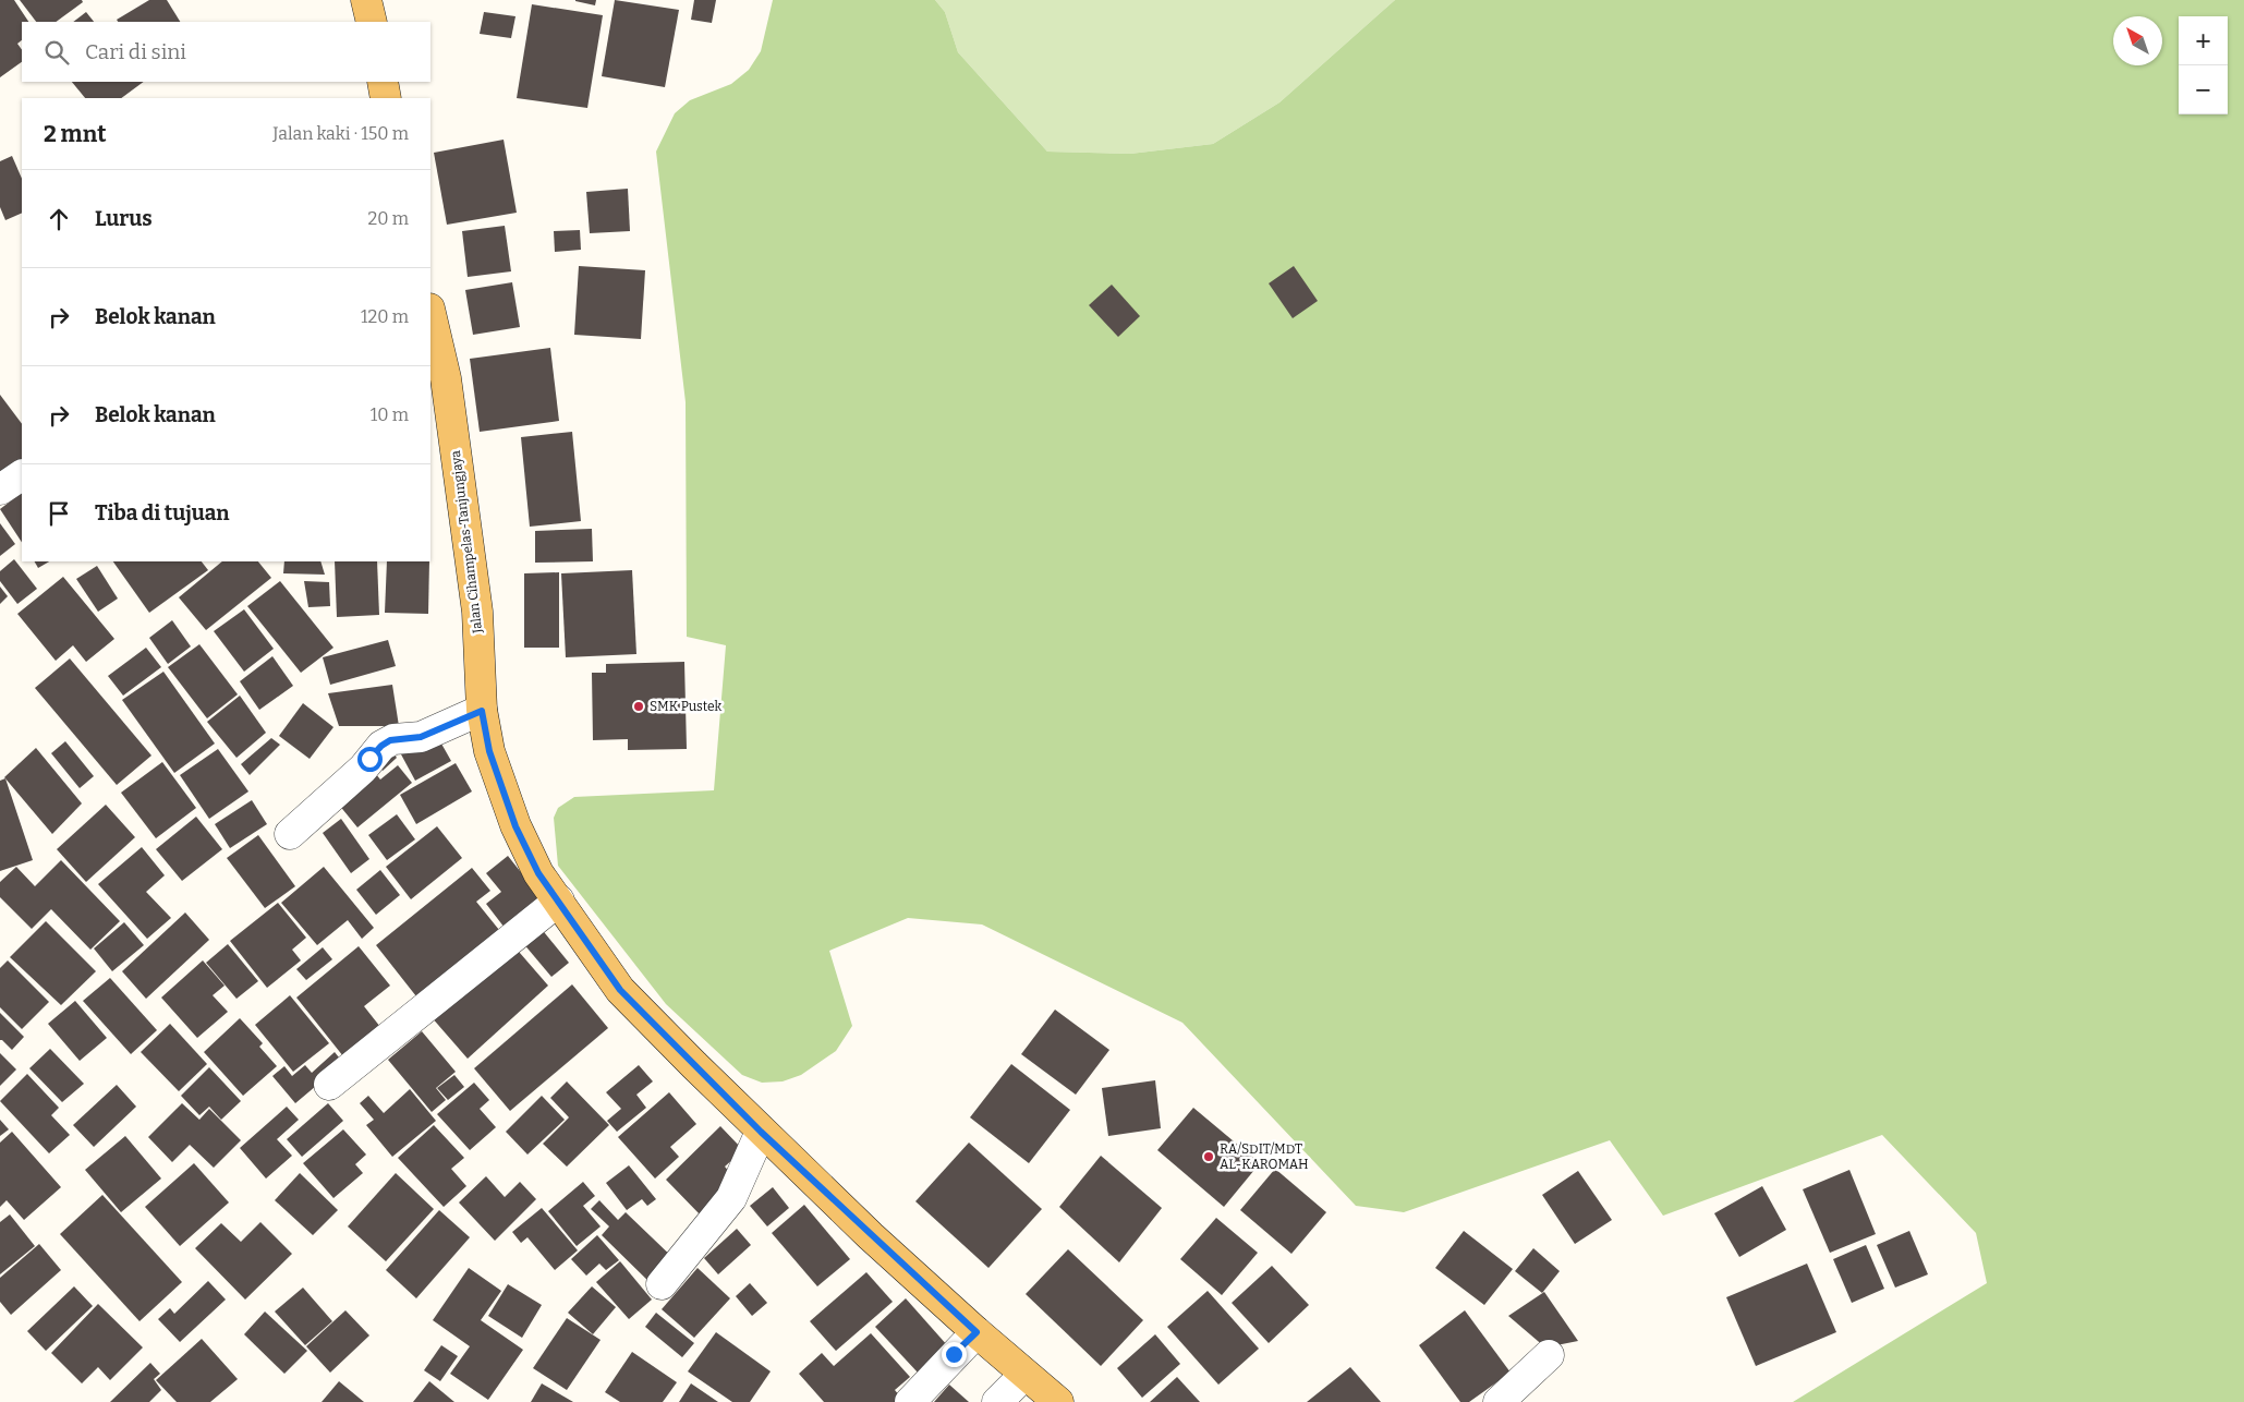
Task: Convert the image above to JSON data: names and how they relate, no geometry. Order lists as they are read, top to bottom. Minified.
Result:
{"streets":{"main road":["Jalan Cihampelas-Tanjungjaya"]},"places":["SMK Pustek","RA/SDIT/MDT AL-KAROMAH"],"north":"top left","page":{"map_buttons":["+","−"],"search":"Cari di sini","heading":["2 mnt","Jalan kaki · 150 m"],"list":[["Lurus","20 m"],["Belok kanan","120 m"],["Belok kanan","10 m"],"Tiba di tujuan"]}}
